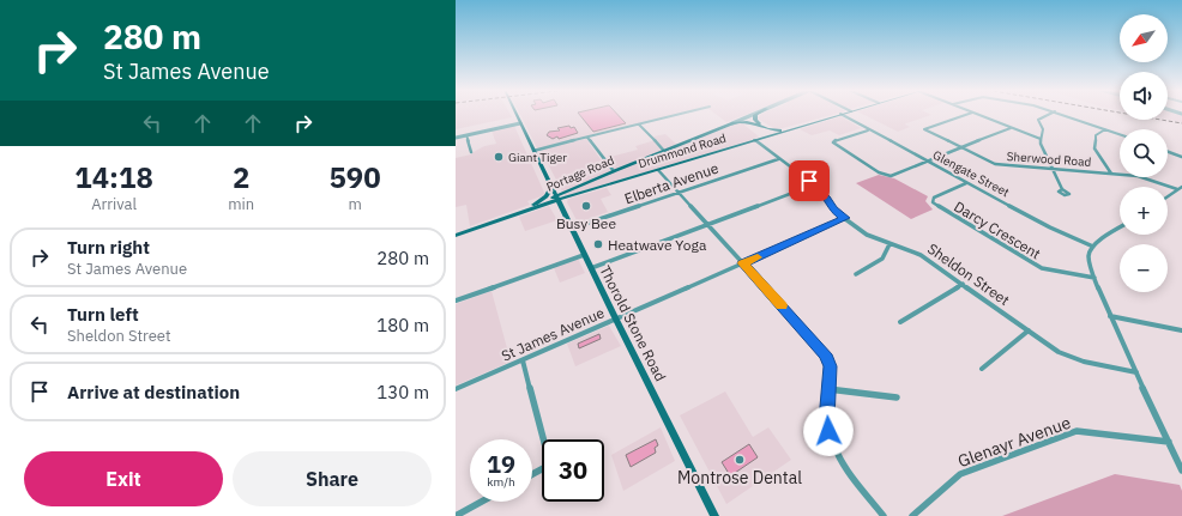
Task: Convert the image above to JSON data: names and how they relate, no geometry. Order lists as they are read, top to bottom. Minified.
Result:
{"streets":{"main road":["Drummond Road","Portage Road","Thorold Stone Road"],"street":["Sherwood Road","Glengate Street","Elberta Avenue","Darcy Crescent","Sheldon Street","St James Avenue","Glenayr Avenue"]},"crossings":[["Drummond Road","Portage Road"],["Drummond Road","Glengate Street"],["Drummond Road","Sheldon Street"],["Drummond Road","Thorold Stone Road"],["Portage Road","Thorold Stone Road"],["Glengate Street","Darcy Crescent"],["Elberta Avenue","Sheldon Street"],["Elberta Avenue","Thorold Stone Road"],["Sheldon Street","St James Avenue"],["Thorold Stone Road","St James Avenue"]],"places":["Giant Tiger","Busy Bee","Heatwave Yoga","Montrose Dental"],"north":"bottom left","page":{"turn":["280 m","St James Avenue"],"map_buttons":["+","−"],"eta":["14:18","Arrival","2","min","590","m"],"list":[{"name":"Turn right","note":"St James Avenue","value":"280 m"},{"name":"Turn left","note":"Sheldon Street","value":"180 m"},{"name":"Arrive at destination","value":"130 m"}],"speed":"19 km/h","limit":"30","buttons":["Exit","Share"]}}
